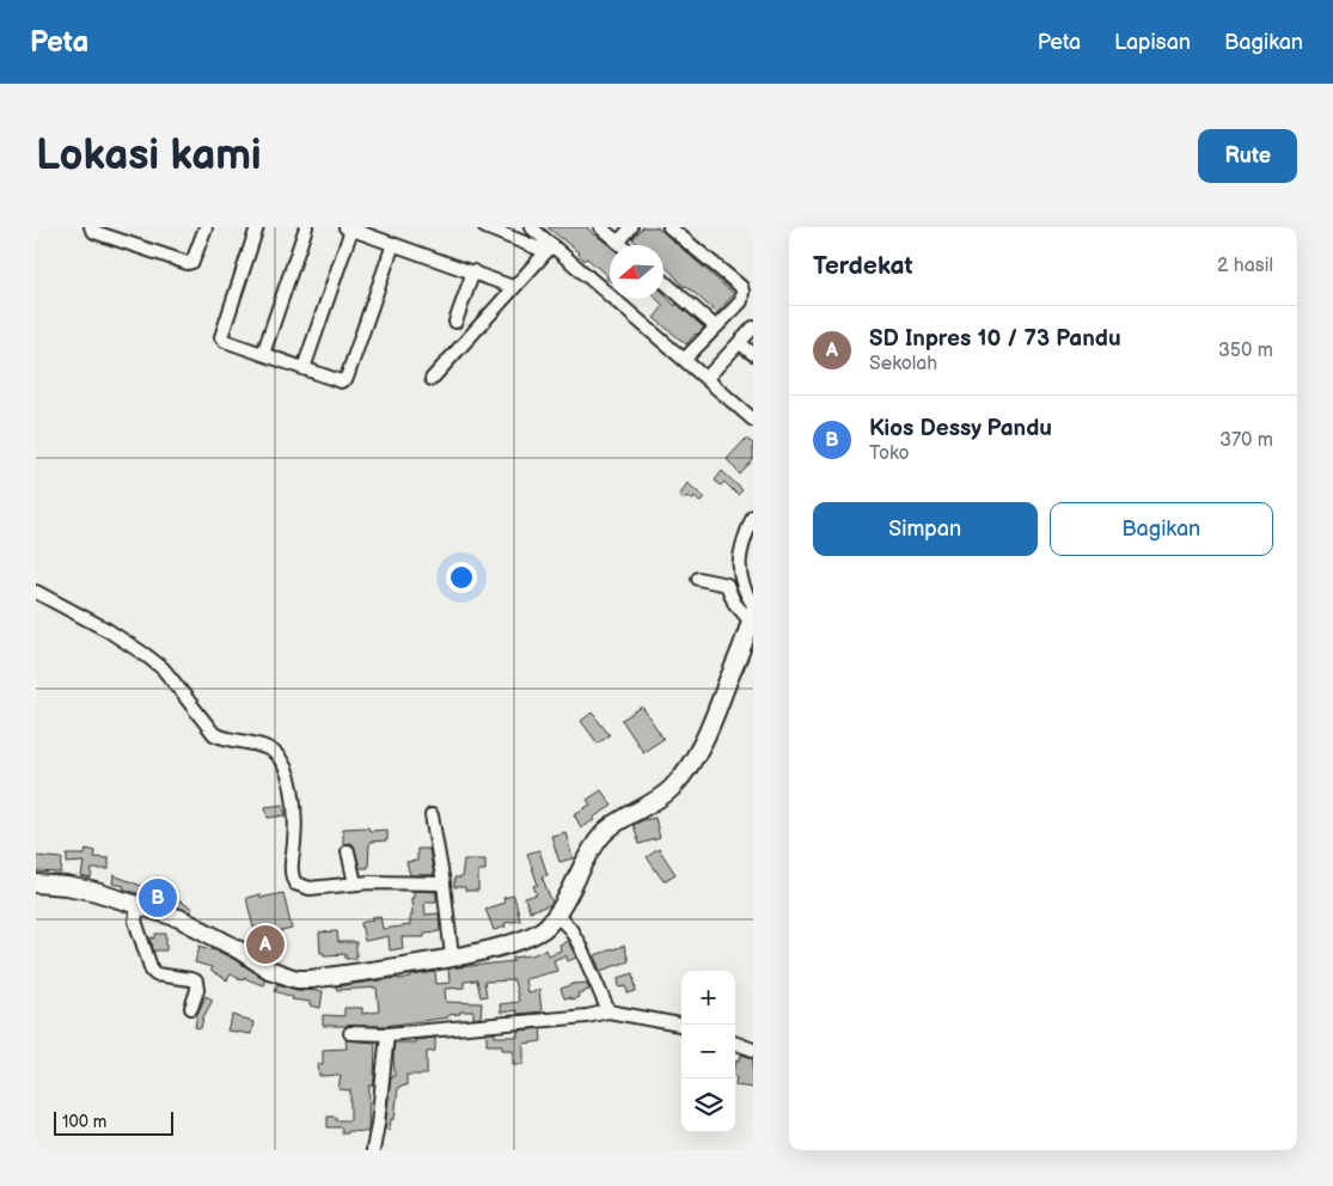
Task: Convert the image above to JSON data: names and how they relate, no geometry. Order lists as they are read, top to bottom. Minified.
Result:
{"scale_bar":"100 m","north":"left","page":{"header":"Peta","nav":["Peta","Lapisan","Bagikan"],"buttons":["Rute",["Simpan","Bagikan"]],"title":"Lokasi kami","heading":["Terdekat","2 hasil"],"list":[{"mark":"A","name":"SD Inpres 10 / 73 Pandu","note":"Sekolah","value":"350 m"},{"mark":"B","name":"Kios Dessy Pandu","note":"Toko","value":"370 m"}],"pins":["B","A"],"map_buttons":["+","−"],"scale":"100 m"}}
